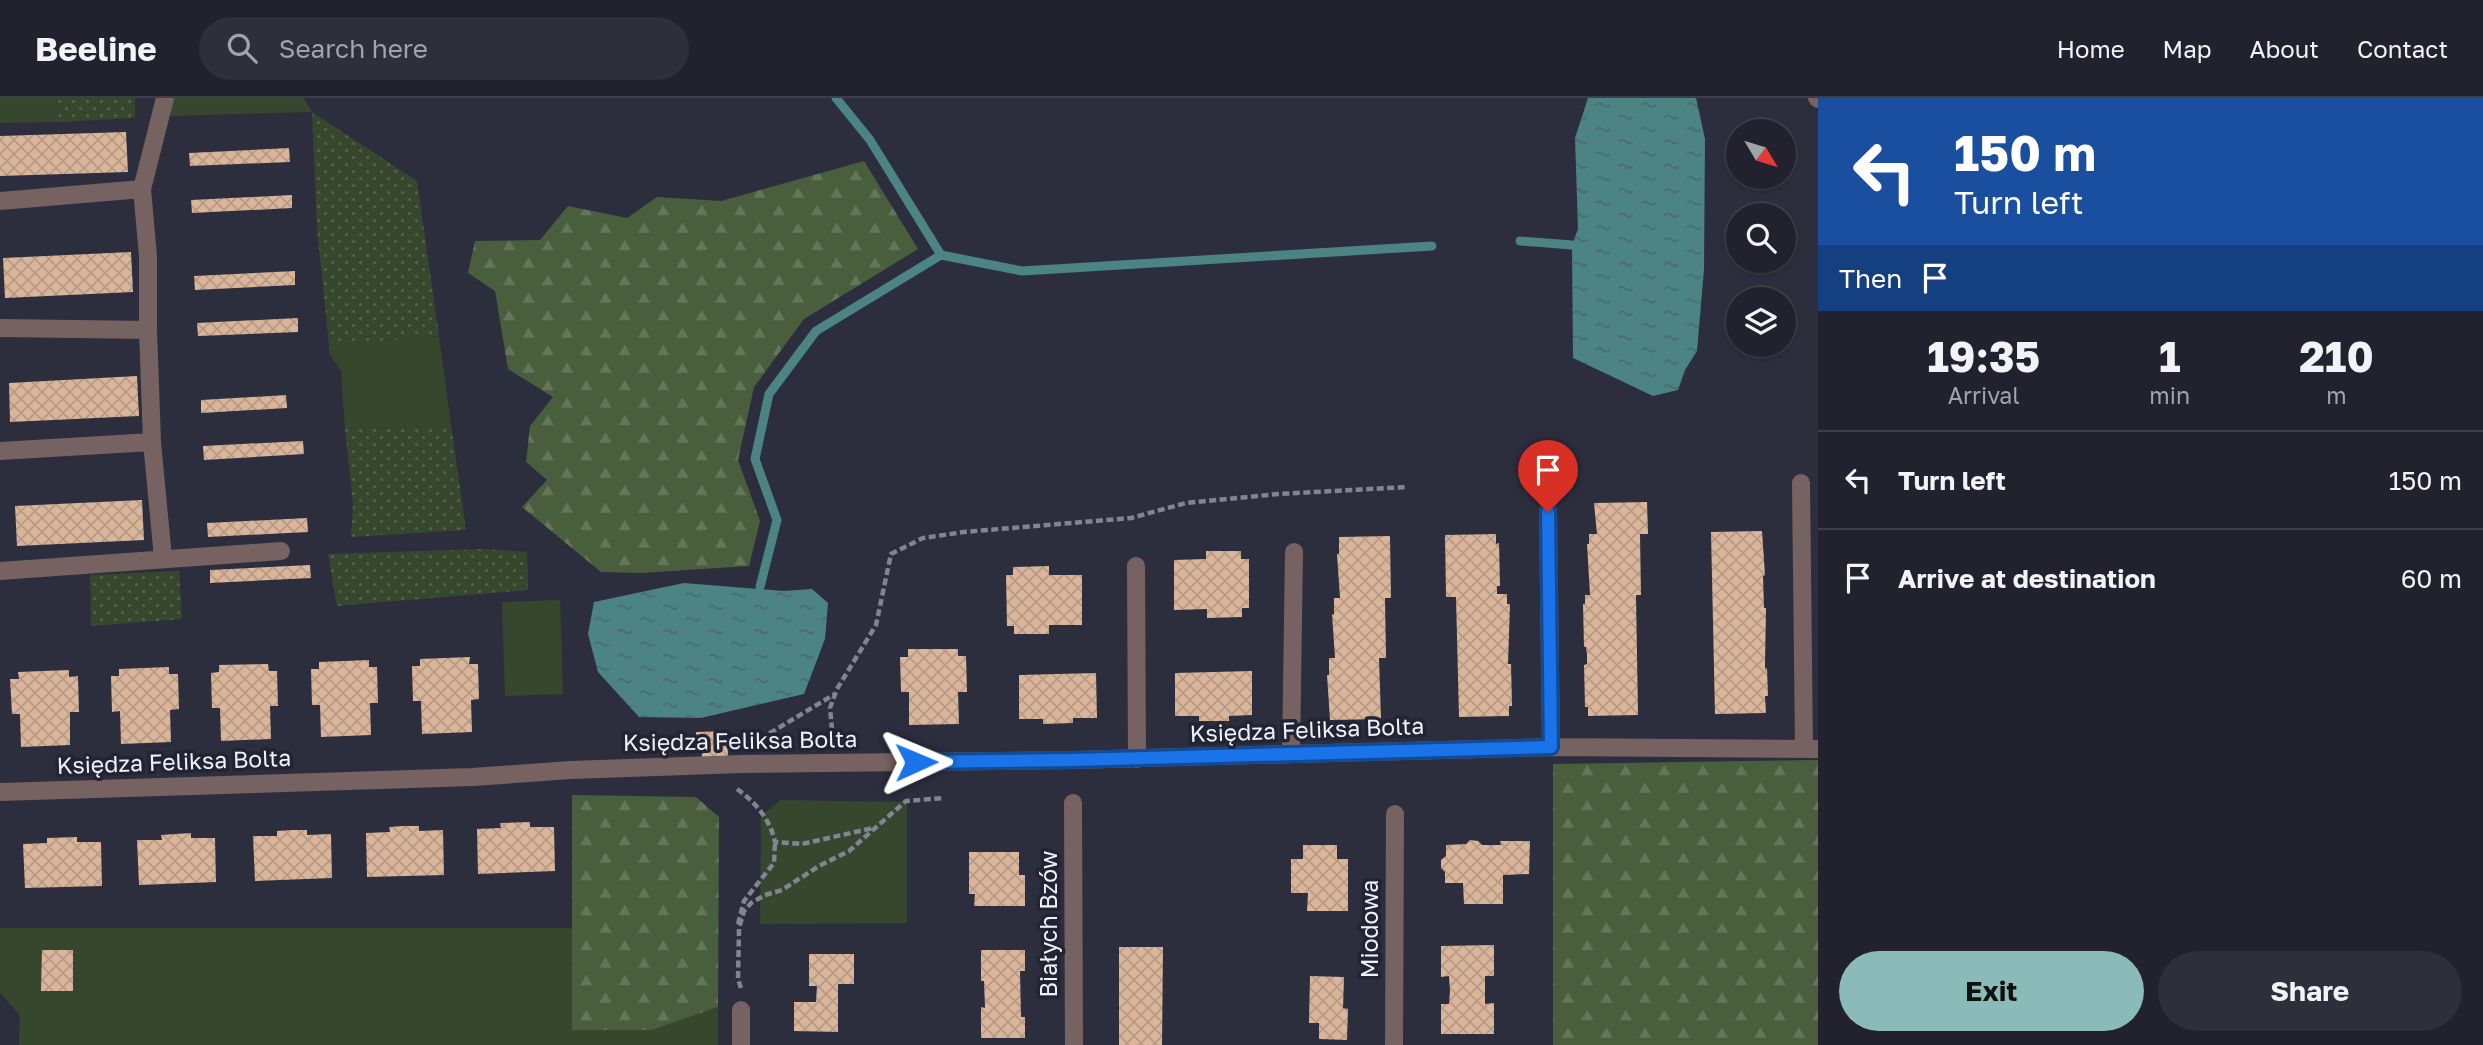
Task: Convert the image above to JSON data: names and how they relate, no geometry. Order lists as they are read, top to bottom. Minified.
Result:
{"streets":{"street":["Księdza Feliksa Bolta","Białych Bzów","Miodowa"]},"north":"bottom right","page":{"header":"Beeline","search":"Search here","nav":["Home","Map","About","Contact"],"turn":["150 m","Turn left"],"then":"Then","eta":["19:35","Arrival","1","min","210","m"],"list":[{"name":"Turn left","value":"150 m"},{"name":"Arrive at destination","value":"60 m"}],"buttons":["Exit","Share"]}}
